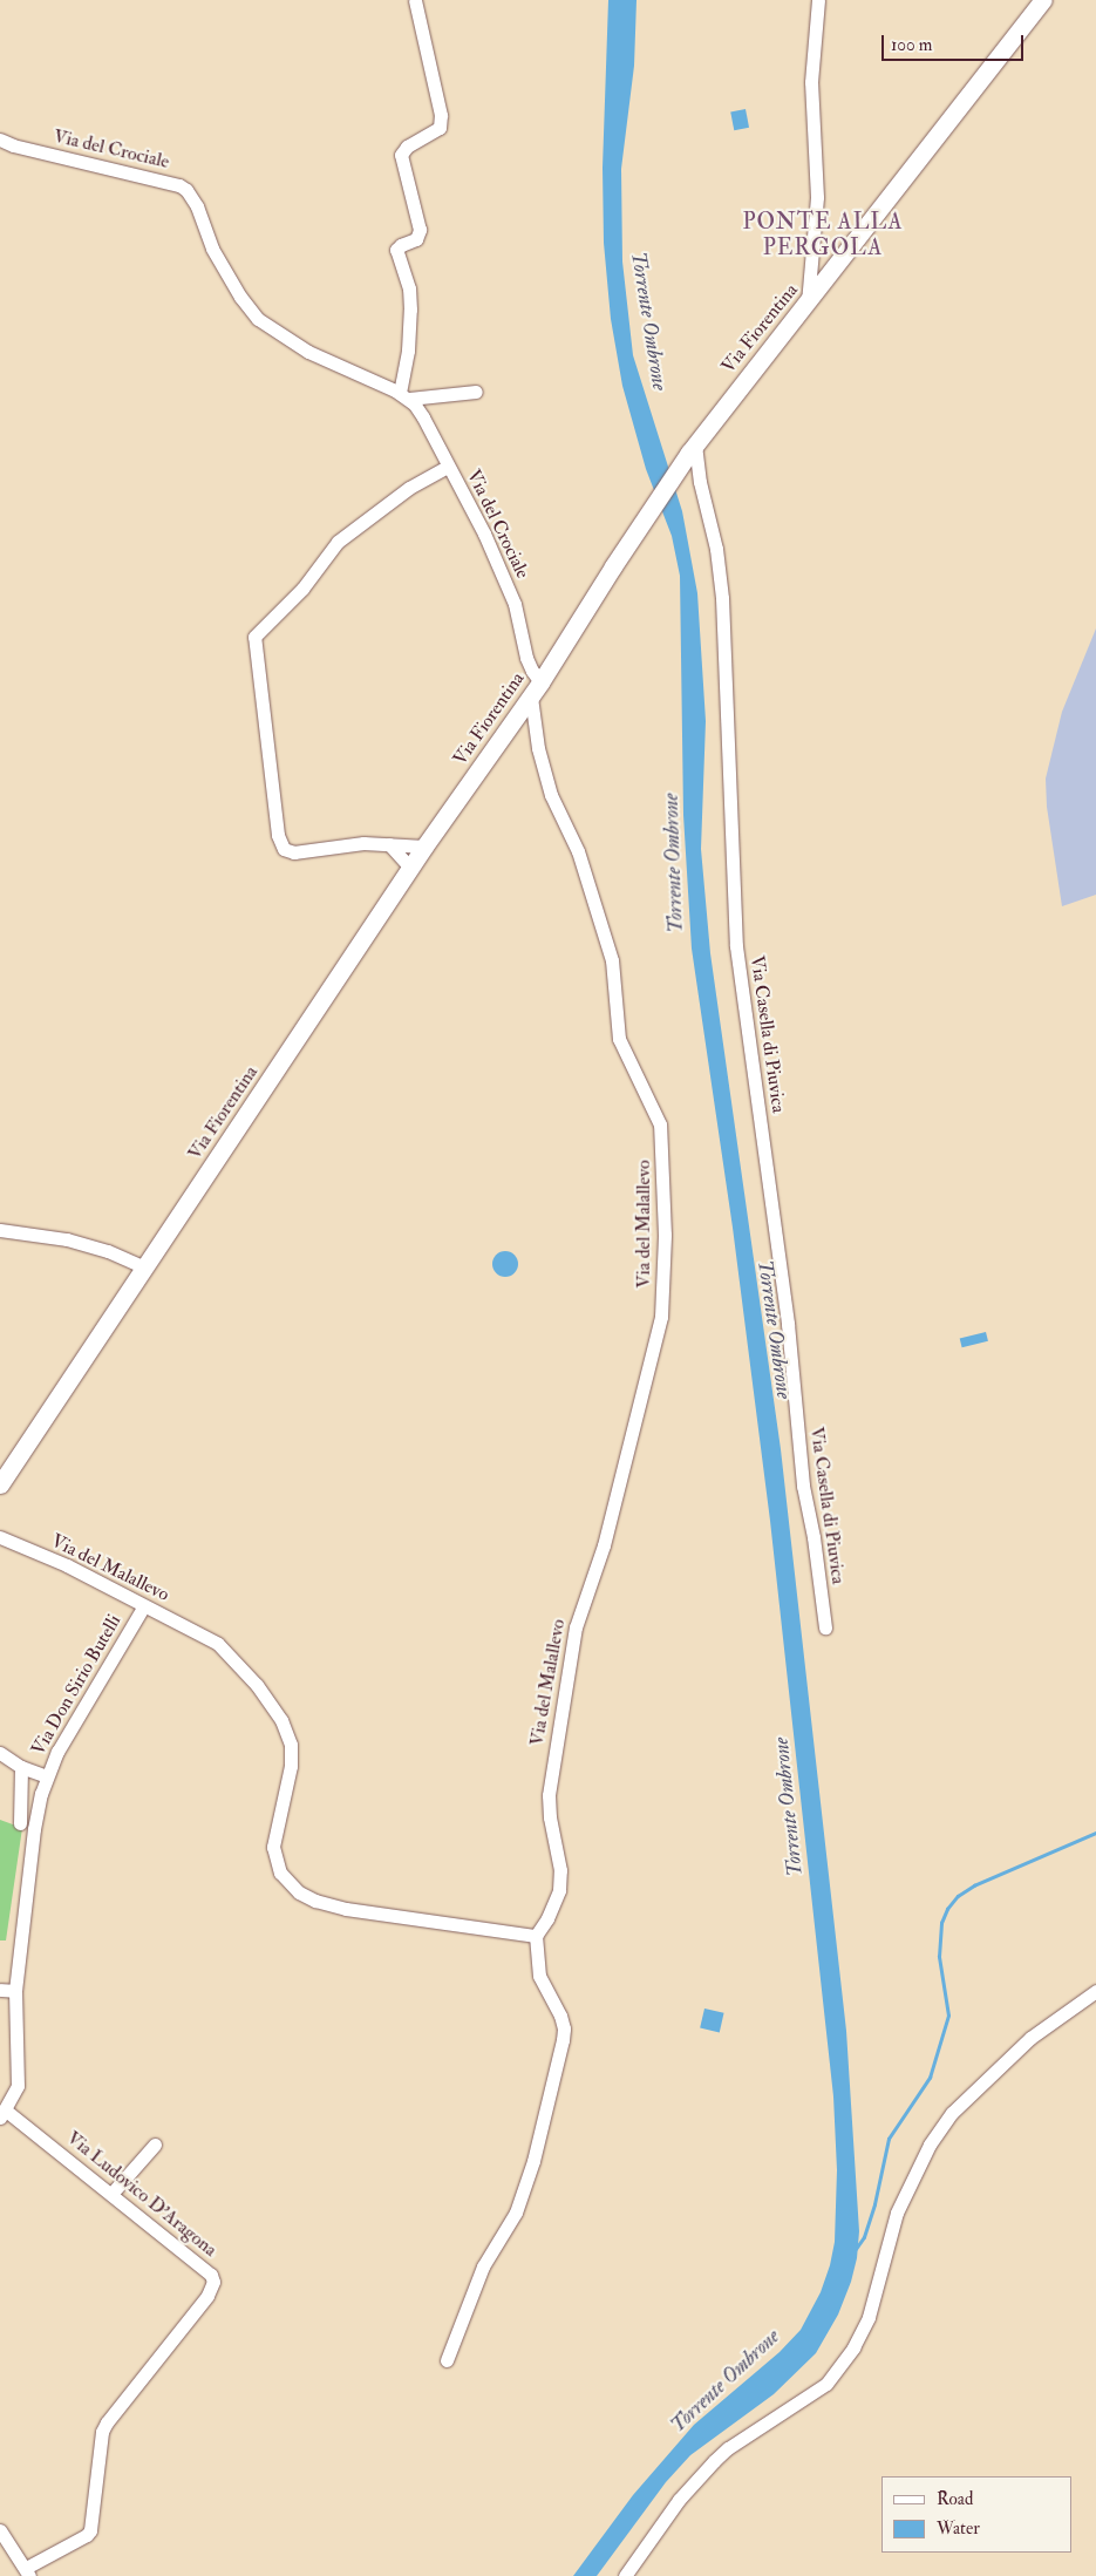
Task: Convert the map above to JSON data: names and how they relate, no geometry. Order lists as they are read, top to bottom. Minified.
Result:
{"streets":{"main road":["Via Fiorentina"],"street":["Via del Crociale","Via Casella di Piuvica","Via del Malallevo","Via Don Sirio Butelli","Via Ludovico D'Aragona"]},"crossings":[["Via del Crociale","Via Fiorentina"],["Via del Crociale","Via del Malallevo"],["Via Fiorentina","Via Casella di Piuvica"],["Via Fiorentina","Via del Malallevo"],["Via del Malallevo","Via Don Sirio Butelli"],["Via Don Sirio Butelli","Via Ludovico D'Aragona"]],"districts":["PONTE ALLA PERGOLA"],"water":["Torrente Ombrone"],"legend":["Road","Water"],"scale_bar":"100 m"}
